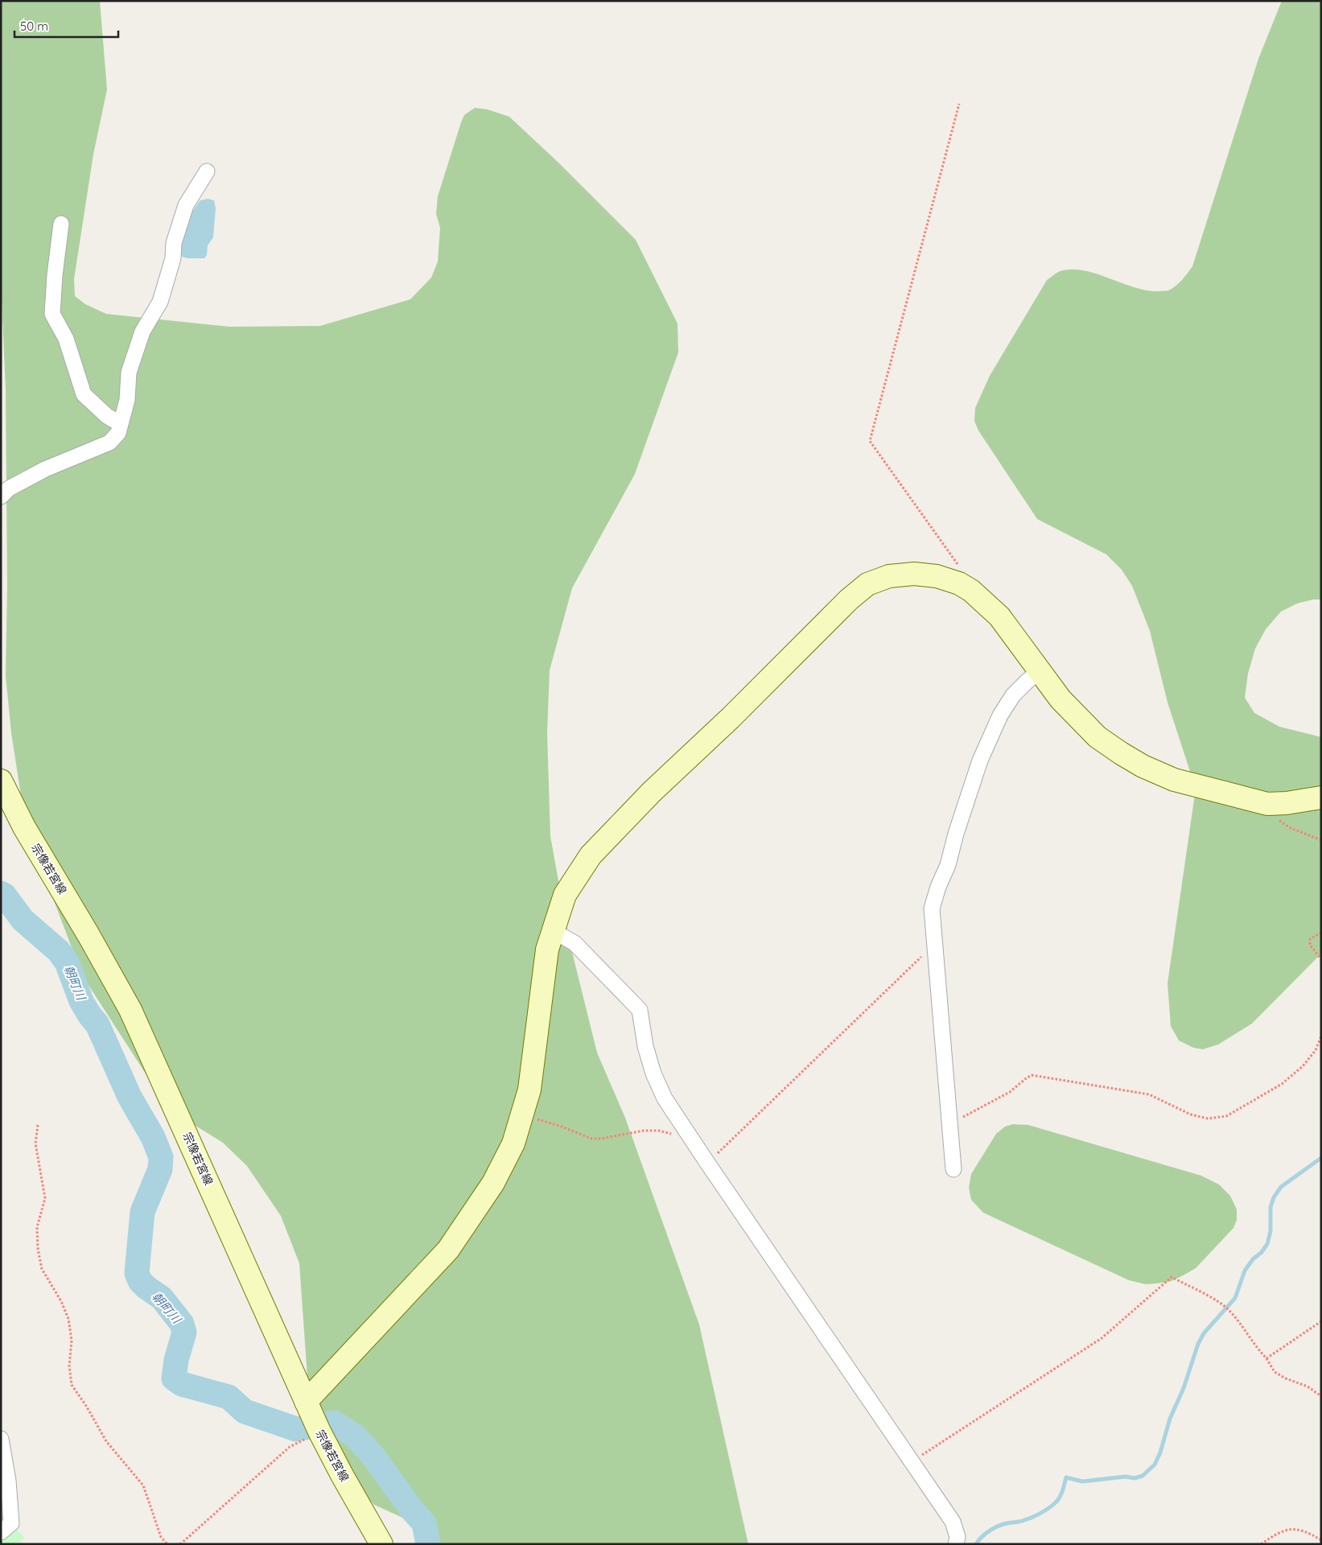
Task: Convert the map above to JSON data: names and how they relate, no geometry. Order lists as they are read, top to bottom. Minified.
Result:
{"streets":{"street":["宗像若宮線"]},"water":["朝町川"],"scale_bar":"50 m"}
